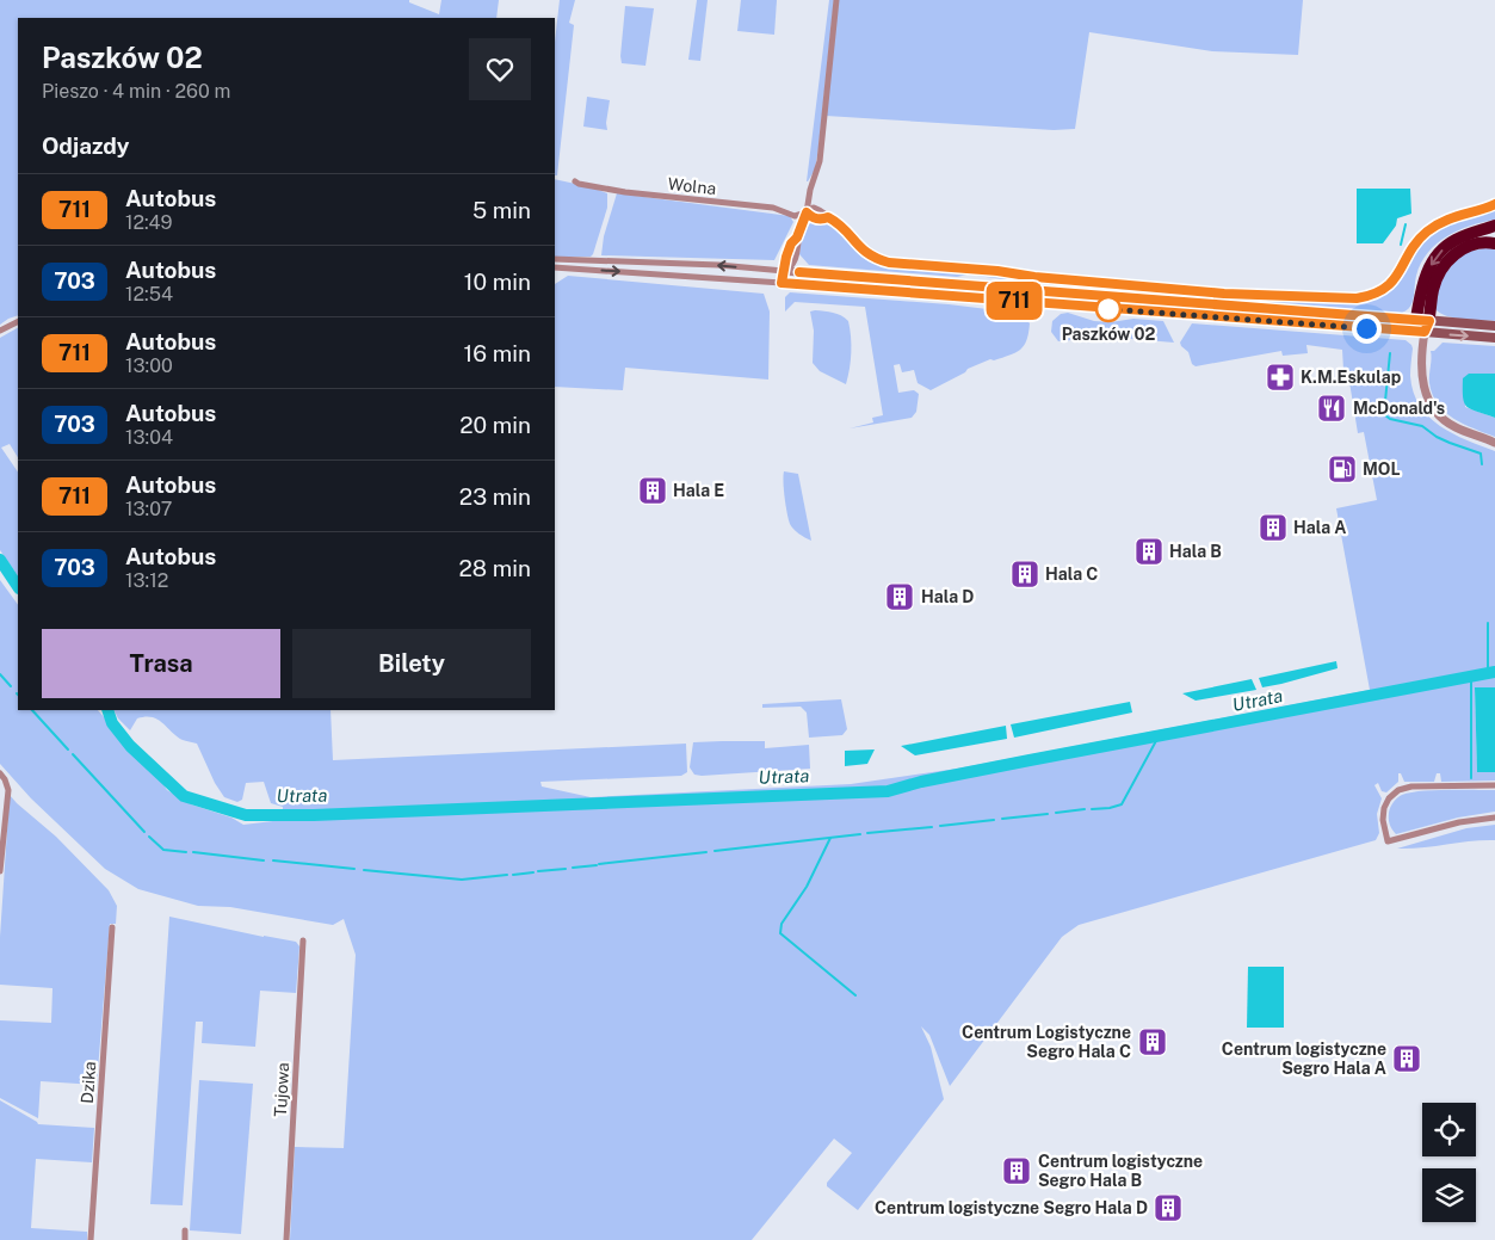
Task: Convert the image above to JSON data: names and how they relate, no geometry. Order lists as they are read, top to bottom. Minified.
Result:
{"streets":{"street":["Wolna","Dzika","Tujowa"]},"water":["Utrata"],"places":{"other":["Paszków 02"],"pharmacy":["K.M.Eskulap"],"restaurant":["McDonald's"],"fuel station":["MOL"],"building":["Hala E","Hala A","Hala B","Hala C","Hala D","Centrum Logistyczne Segro Hala C","Centrum logistyczne Segro Hala A","Centrum logistyczne Segro Hala B","Centrum logistyczne Segro Hala D"]},"lines":["bus line 711"],"page":{"on_map":"711","heading":[["Paszków 02","Pieszo · 4 min · 260 m"],"Odjazdy"],"list":[{"mark":"711","name":"Autobus","note":"12:49","value":"5 min"},{"mark":"703","name":"Autobus","note":"12:54","value":"10 min"},{"mark":"711","name":"Autobus","note":"13:00","value":"16 min"},{"mark":"703","name":"Autobus","note":"13:04","value":"20 min"},{"mark":"711","name":"Autobus","note":"13:07","value":"23 min"},{"mark":"703","name":"Autobus","note":"13:12","value":"28 min"}],"buttons":["Trasa","Bilety"]}}
